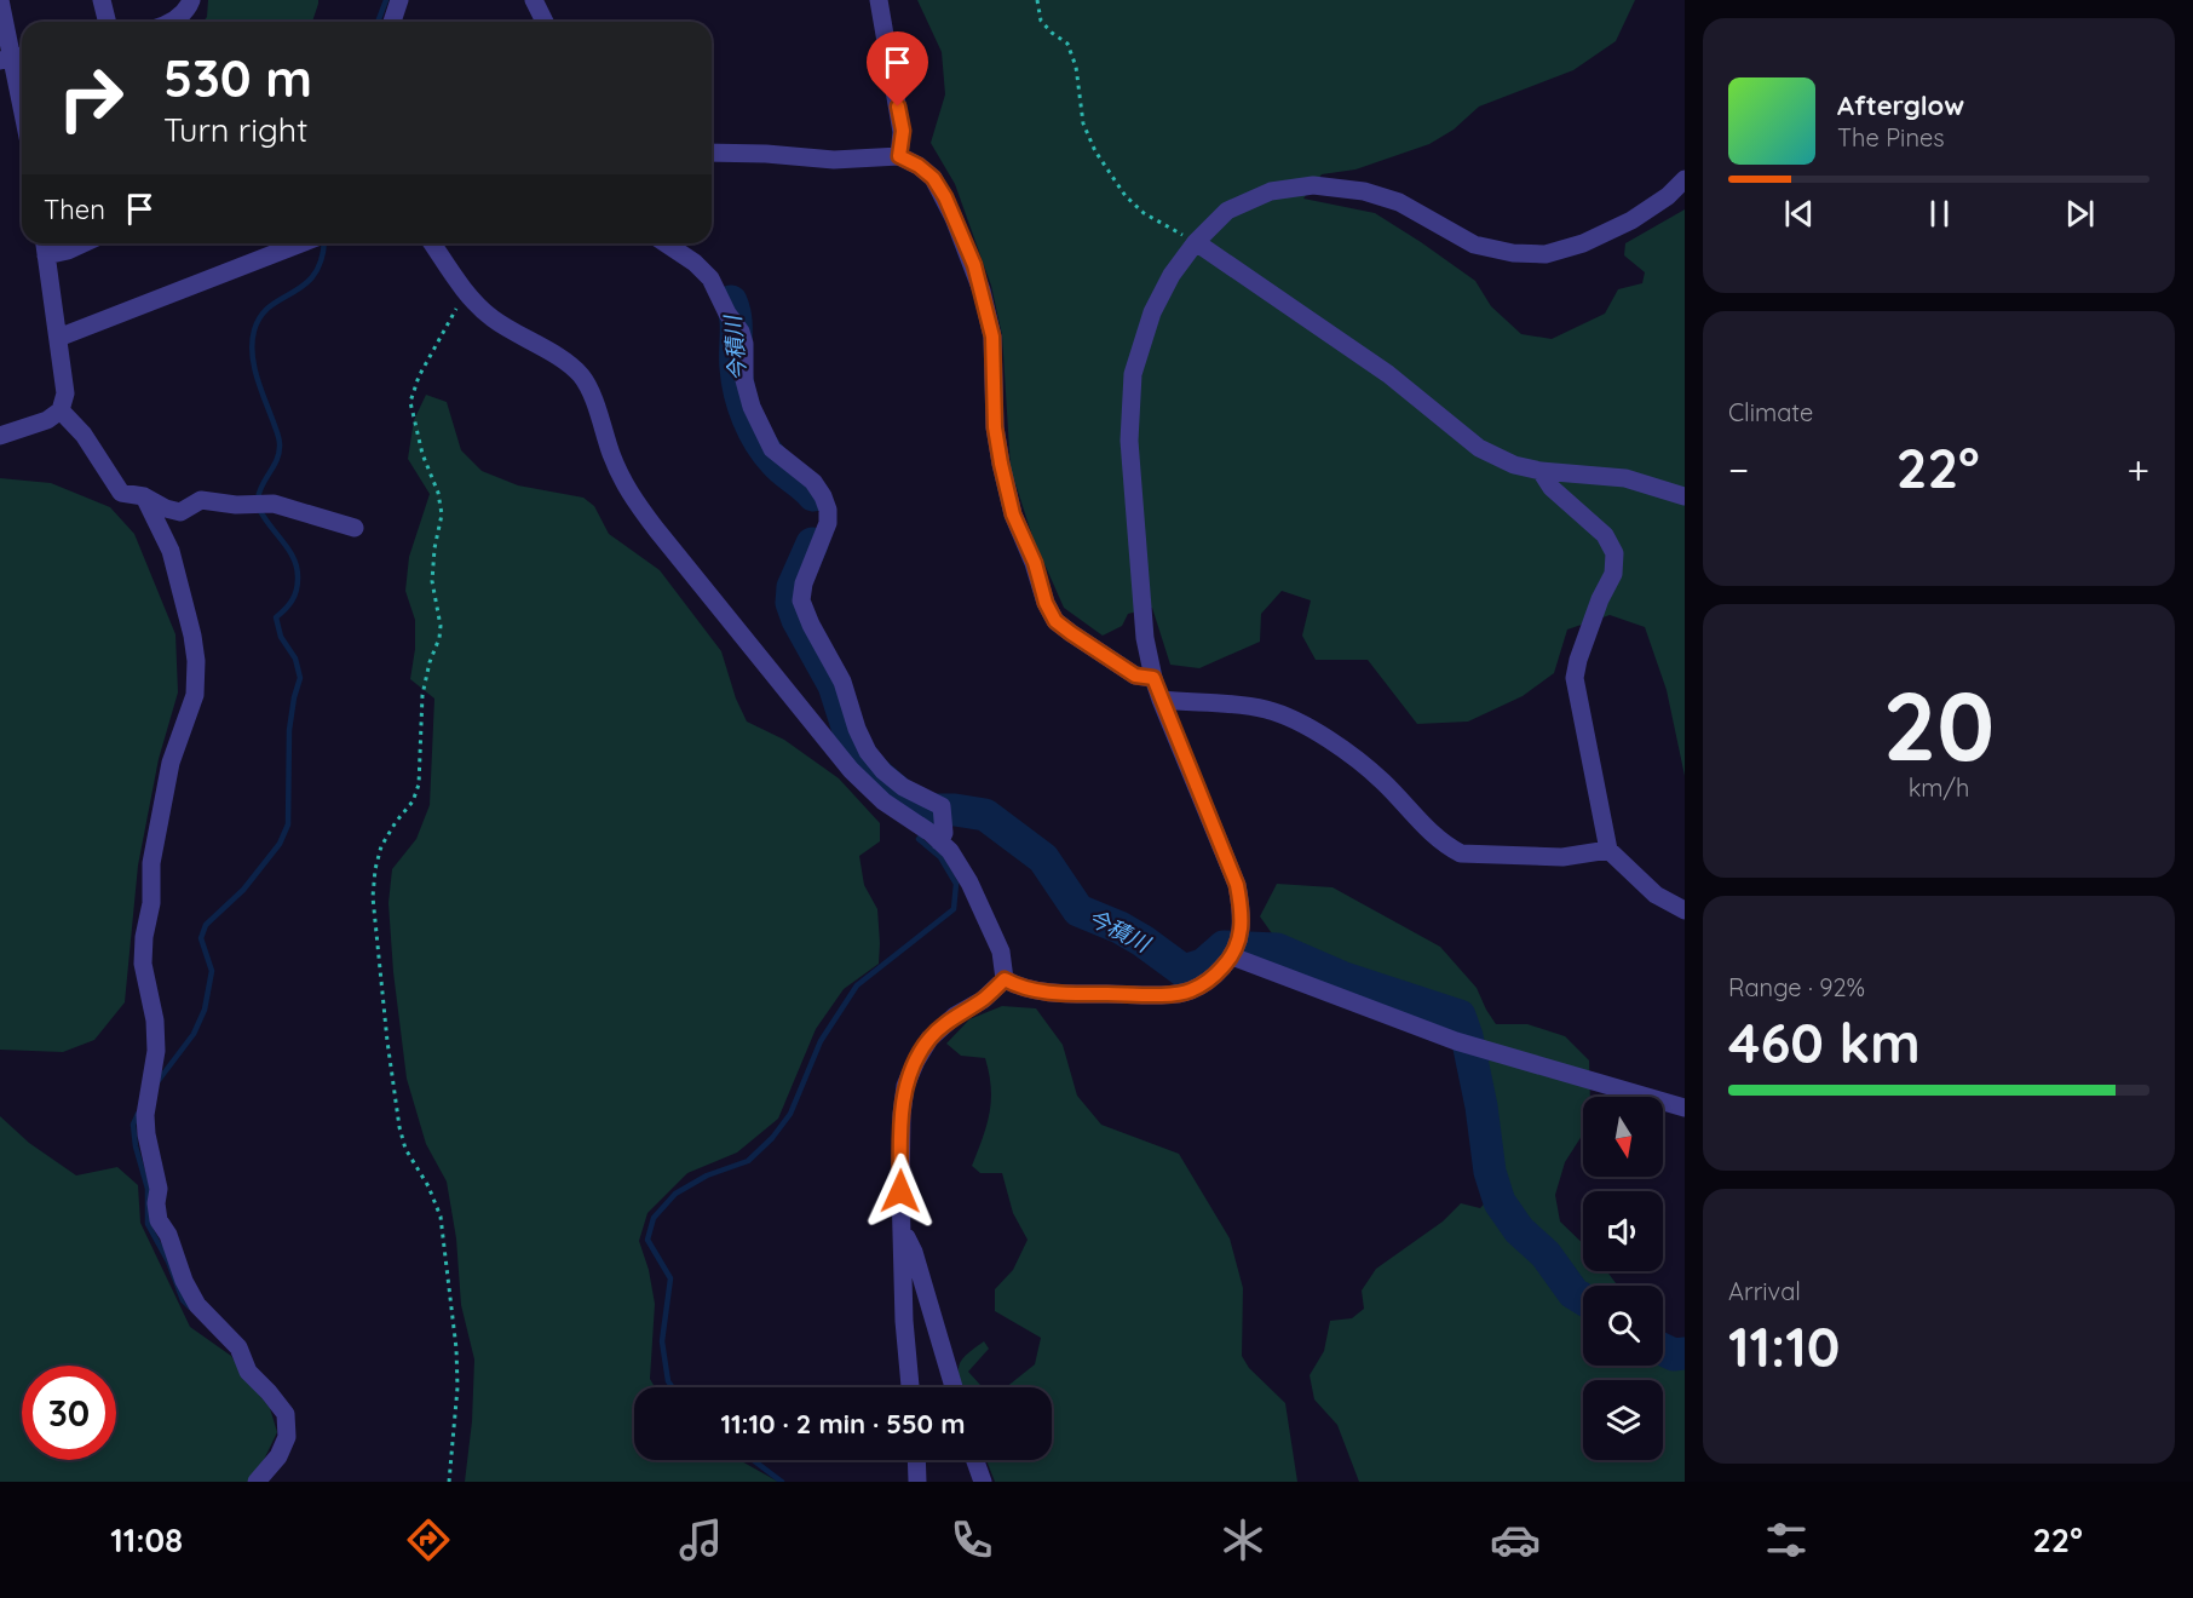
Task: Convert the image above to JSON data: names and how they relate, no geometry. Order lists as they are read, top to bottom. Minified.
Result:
{"water":["今積川"],"north":"bottom","page":{"turn":["530 m","Turn right"],"song":["Afterglow","The Pines"],"then":"Then","tile":["Climate",["20","km/h"],["Range · 92%","460 km"],["Arrival","11:10"]],"heat":["−","22°","+"],"limit":"30","trip":"11:10 · 2 min · 550 m","tabs":["11:08","22°"]}}
